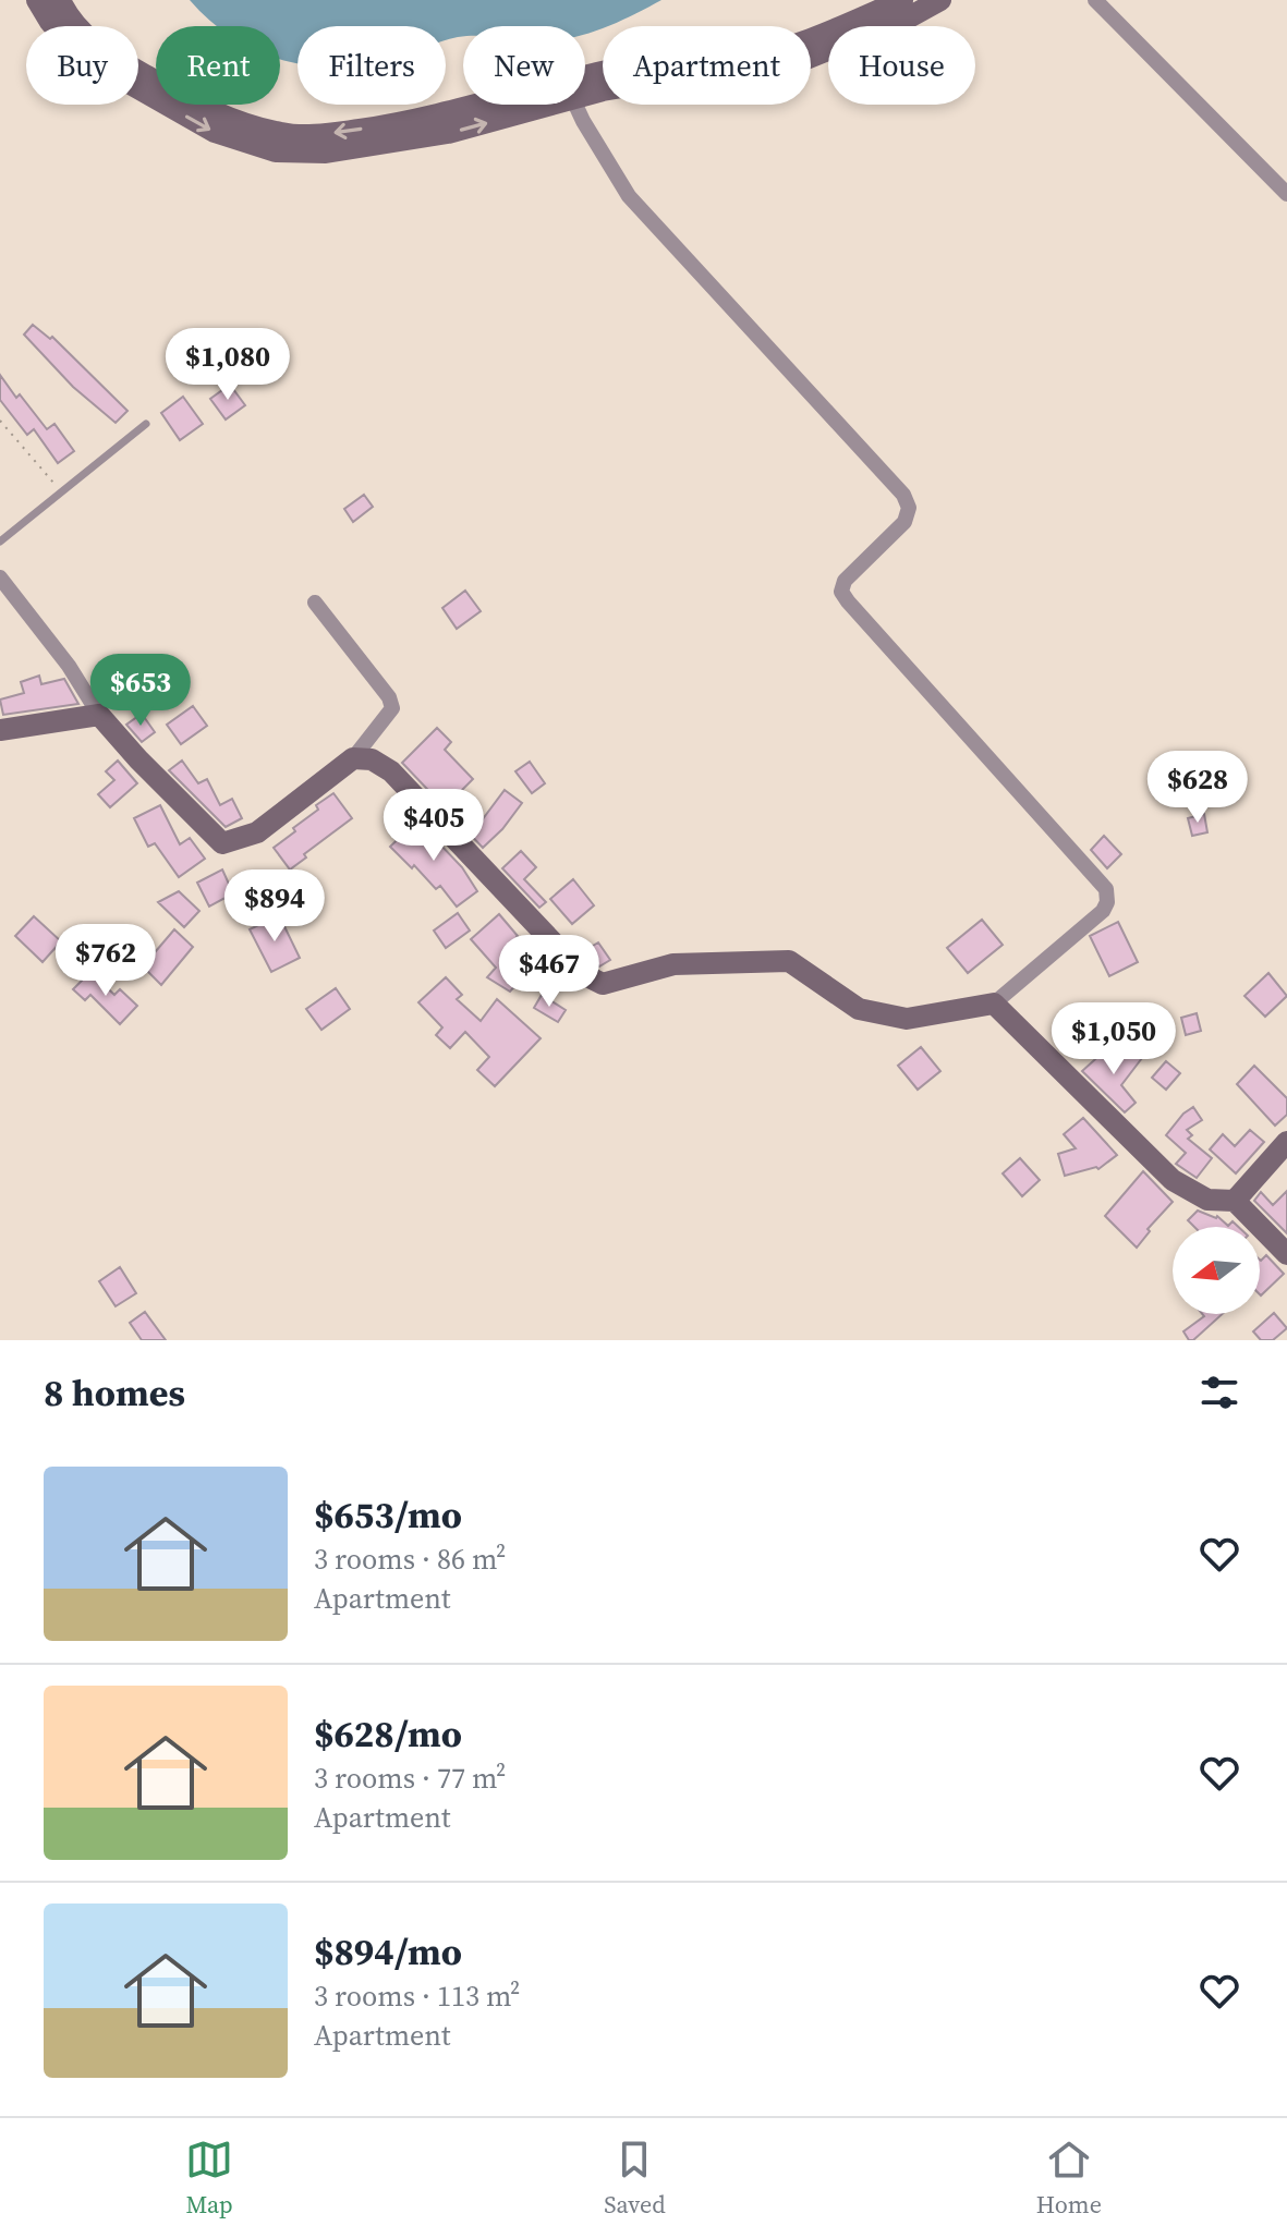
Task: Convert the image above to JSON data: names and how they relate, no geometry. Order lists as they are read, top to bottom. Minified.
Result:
{"north":"left","page":{"chip":["Buy","Rent","Filters","New","Apartment","House"],"price":["$1,080","$653","$628","$405","$894","$762","$467","$1,050"],"heading":"8 homes","list":[{"name":"$653/mo","note":"3 rooms · 86 m² · Apartment"},{"name":"$628/mo","note":"3 rooms · 77 m² · Apartment"},{"name":"$894/mo","note":"3 rooms · 113 m² · Apartment"}],"tabs":["Map","Saved","Home"]}}
